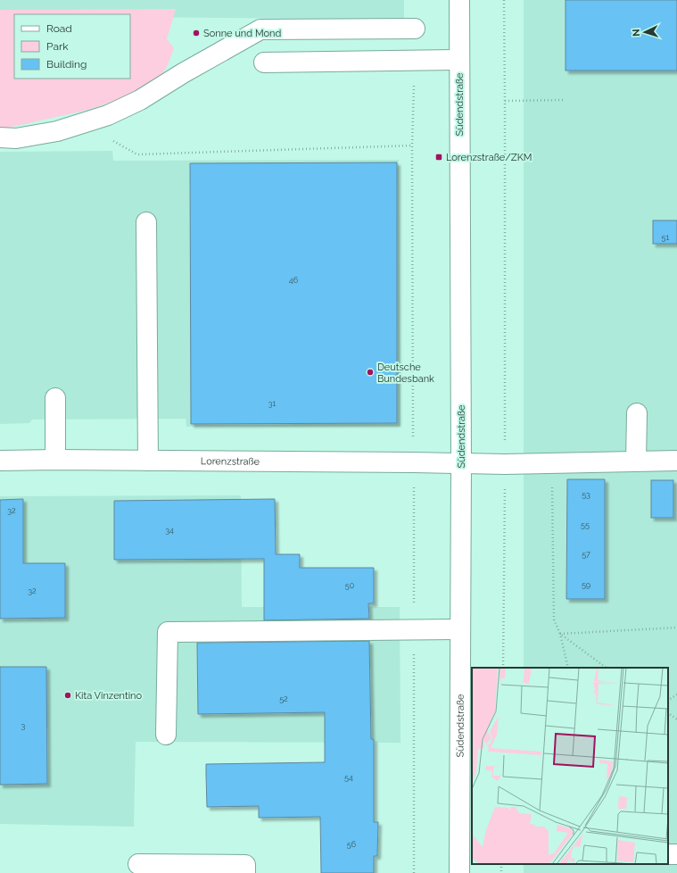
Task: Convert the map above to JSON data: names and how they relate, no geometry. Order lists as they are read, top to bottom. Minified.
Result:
{"streets":{"street":["Südendstraße","Lorenzstraße"]},"crossings":[["Südendstraße","Lorenzstraße"]],"places":{"other":["Sonne und Mond","Deutsche Bundesbank","Kita Vinzentino"],"transit":["Lorenzstraße/ZKM"]},"house_numbers":["51","46","31","53","32","55","34","57","59","50","32","52","3","54","56"],"legend":["Road","Park","Building"],"north":"left"}
